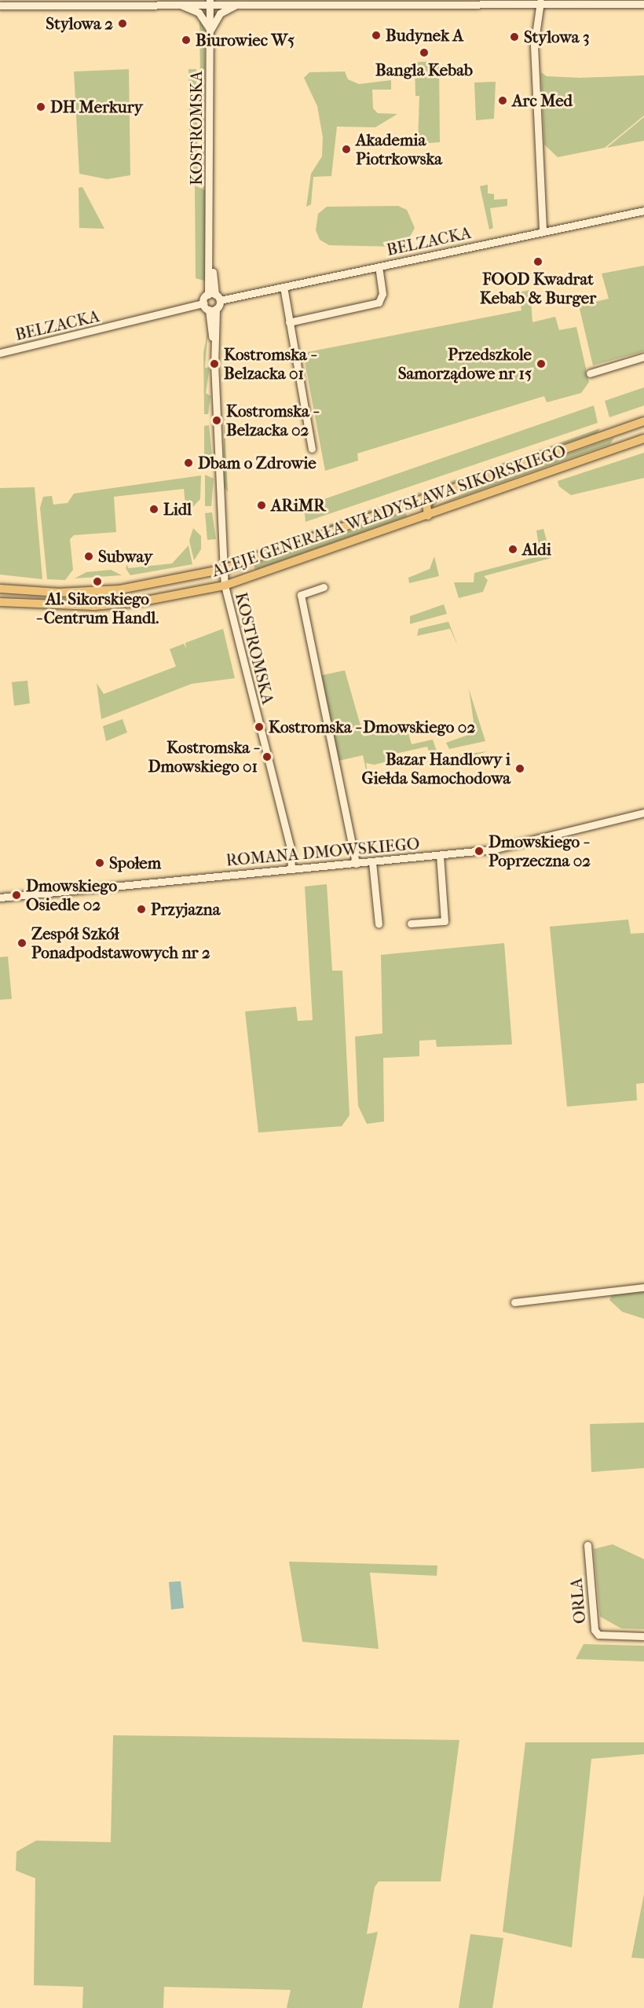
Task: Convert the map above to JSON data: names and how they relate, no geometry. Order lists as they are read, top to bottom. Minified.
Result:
{"streets":{"main road":["ALEJE GENERAŁA WŁADYSŁAWA SIKORSKIEGO"],"street":["KOSTROMSKA","BELZACKA","ROMANA DMOWSKIEGO","ORLA"]},"crossings":[["KOSTROMSKA","BELZACKA"],["KOSTROMSKA","ALEJE GENERAŁA WŁADYSŁAWA SIKORSKIEGO"],["KOSTROMSKA","ROMANA DMOWSKIEGO"]],"places":["Stylowa 2","Budynek A","Stylowa 3","Biurowiec W5","Bangla Kebab","Arc Med","DH Merkury","Akademia Piotrkowska","FOOD Kwadrat Kebab & Burger","Kostromska - Belzacka 01","Przedszkole Samorządowe nr 15","Kostromska - Belzacka 02","Dbam o Zdrowie","ARiMR","Lidl","Aldi","Subway","Al. Sikorskiego - Centrum Handl.","Kostromska - Dmowskiego 02","Kostromska - Dmowskiego 01","Bazar Handlowy i Giełda Samochodowa","Dmowskiego - Poprzeczna 02","Społem","Dmowskiego Osiedle 02","Przyjazna","Zespół Szkół Ponadpodstawowych nr 2"]}
